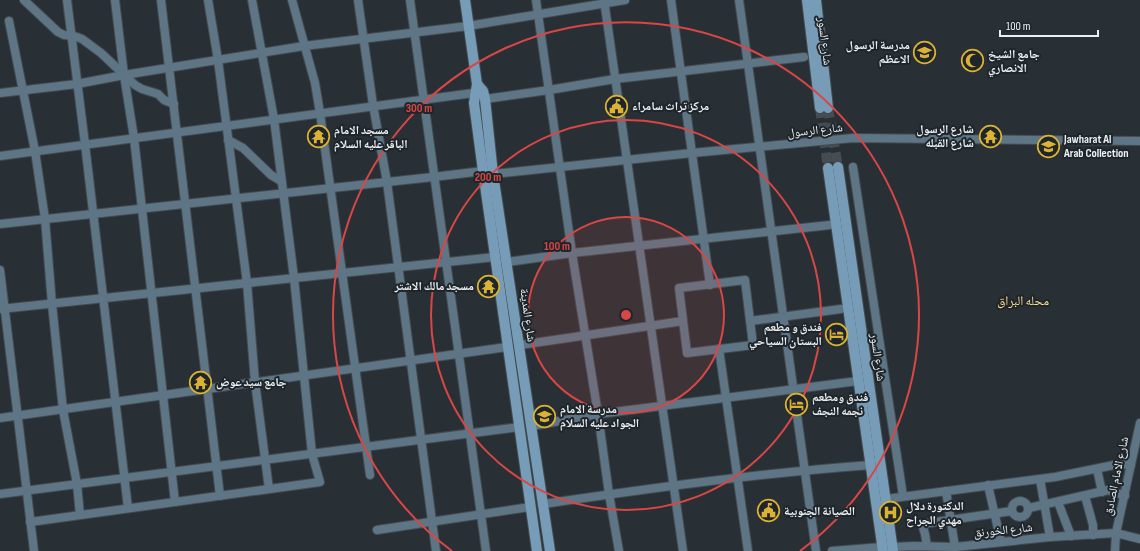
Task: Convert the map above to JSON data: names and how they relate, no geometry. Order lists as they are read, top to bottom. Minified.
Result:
{"streets":{"main road":["شارع السور","شارع المدينة"],"street":["شارع الرسول","شارع الامام الصادق","شارع الخورنق"]},"crossings":[["شارع السور","شارع الخورنق"],["شارع الرسول","شارع المدينة"],["شارع الامام الصادق","شارع الخورنق"]],"districts":["محله البراق"],"places":{"school or university":["مدرسة الرسول الاعظم","Jawharat Al Arab Collection","مدرسة الامام الجواد عليه السلام"],"mosque":["جامع الشيخ الانصاري"],"public building":["مركز تراث سامراء","الصيانة الجنوبية"],"temple":["شارع الرسول شارع القبله","مسجد الامام الباقر عليه السلام","مسجد مالك الاشتر","جامع سيد عوض"],"hotel":["فندق و مطعم البستان السياحي","فندق ومطعم نجمه النجف"],"hospital":["الدكتورة دلال مهدي الجراح"]},"scale_bar":"100 m","rings":["300 m","200 m","100 m"]}
